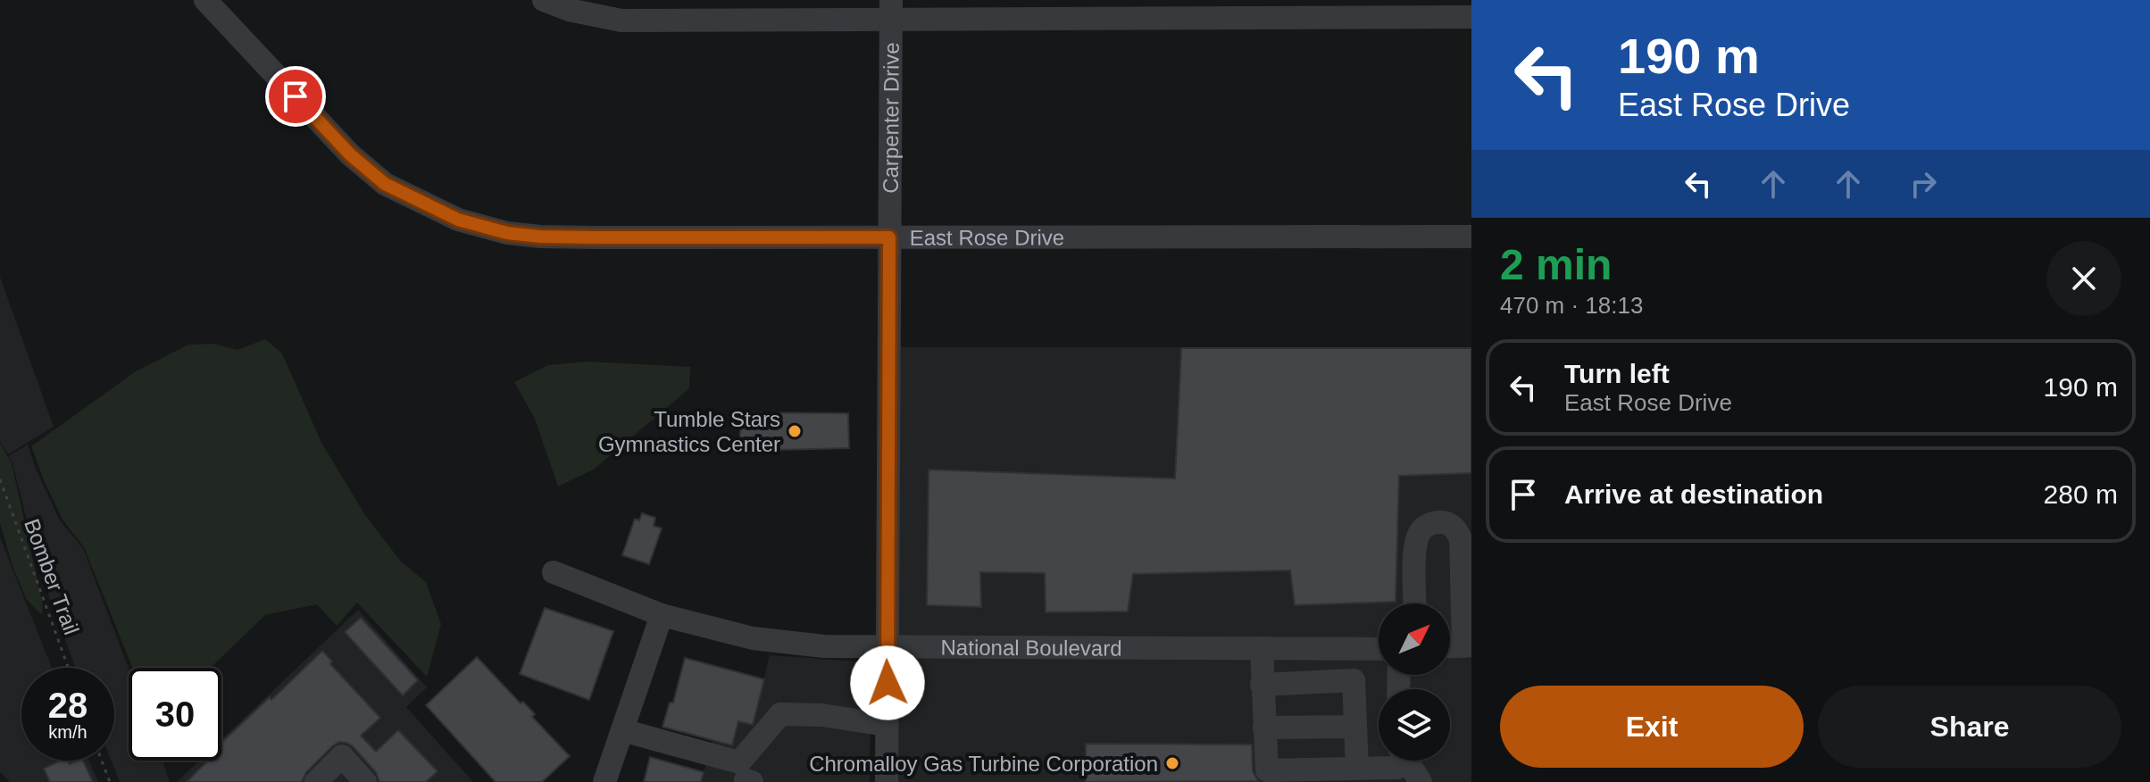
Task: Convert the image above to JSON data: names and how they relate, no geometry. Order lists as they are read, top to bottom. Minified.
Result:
{"streets":{"street":["Carpenter Drive","East Rose Drive","National Boulevard"],"path":["Bomber Trail"]},"crossings":[["Carpenter Drive","East Rose Drive"],["Carpenter Drive","National Boulevard"]],"places":["Tumble Stars Gymnastics Center","Chromalloy Gas Turbine Corporation"],"north":"top right","page":{"turn":["190 m","East Rose Drive"],"heading":["2 min","470 m · 18:13"],"list":[{"name":"Turn left","note":"East Rose Drive","value":"190 m"},{"name":"Arrive at destination","value":"280 m"}],"speed":"28 km/h","limit":"30","buttons":["Exit","Share"]}}
